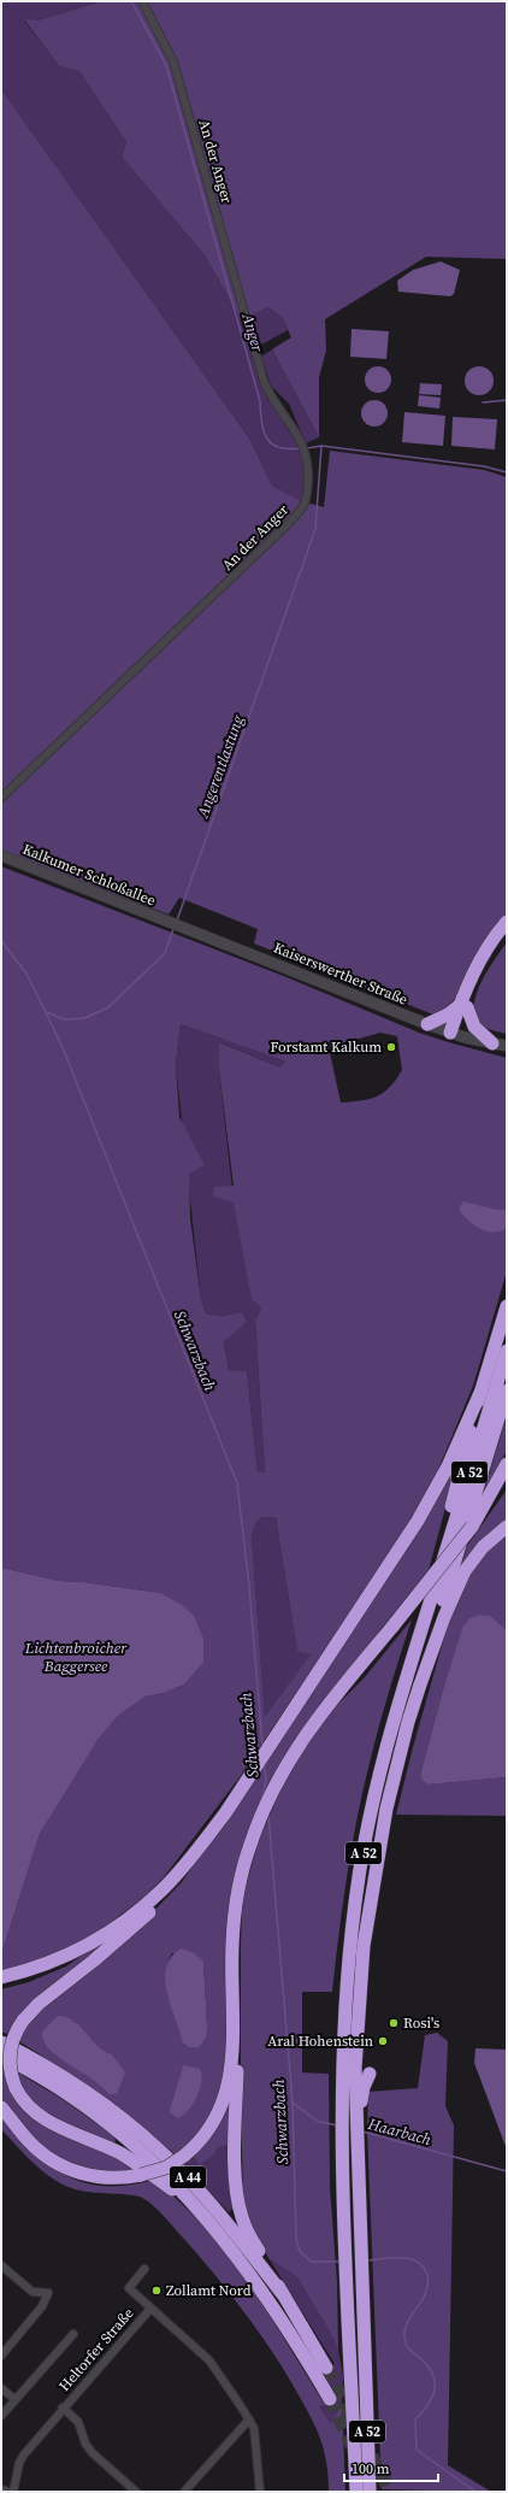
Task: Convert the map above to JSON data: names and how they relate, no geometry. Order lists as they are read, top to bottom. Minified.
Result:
{"streets":{"highway":["A 52","A 44"],"main road":["Kalkumer Schloßallee","Kaiserswerther Straße"],"street":["An der Anger","Heltorfer Straße"]},"crossings":[["Kalkumer Schloßallee","Kaiserswerther Straße"]],"water":["Anger","Angerentlastung","Schwarzbach","Lichtenbroicher Baggersee","Haarbach"],"places":["Forstamt Kalkum","Rosi's","Aral Hohenstein","Zollamt Nord"],"scale_bar":"100 m"}
